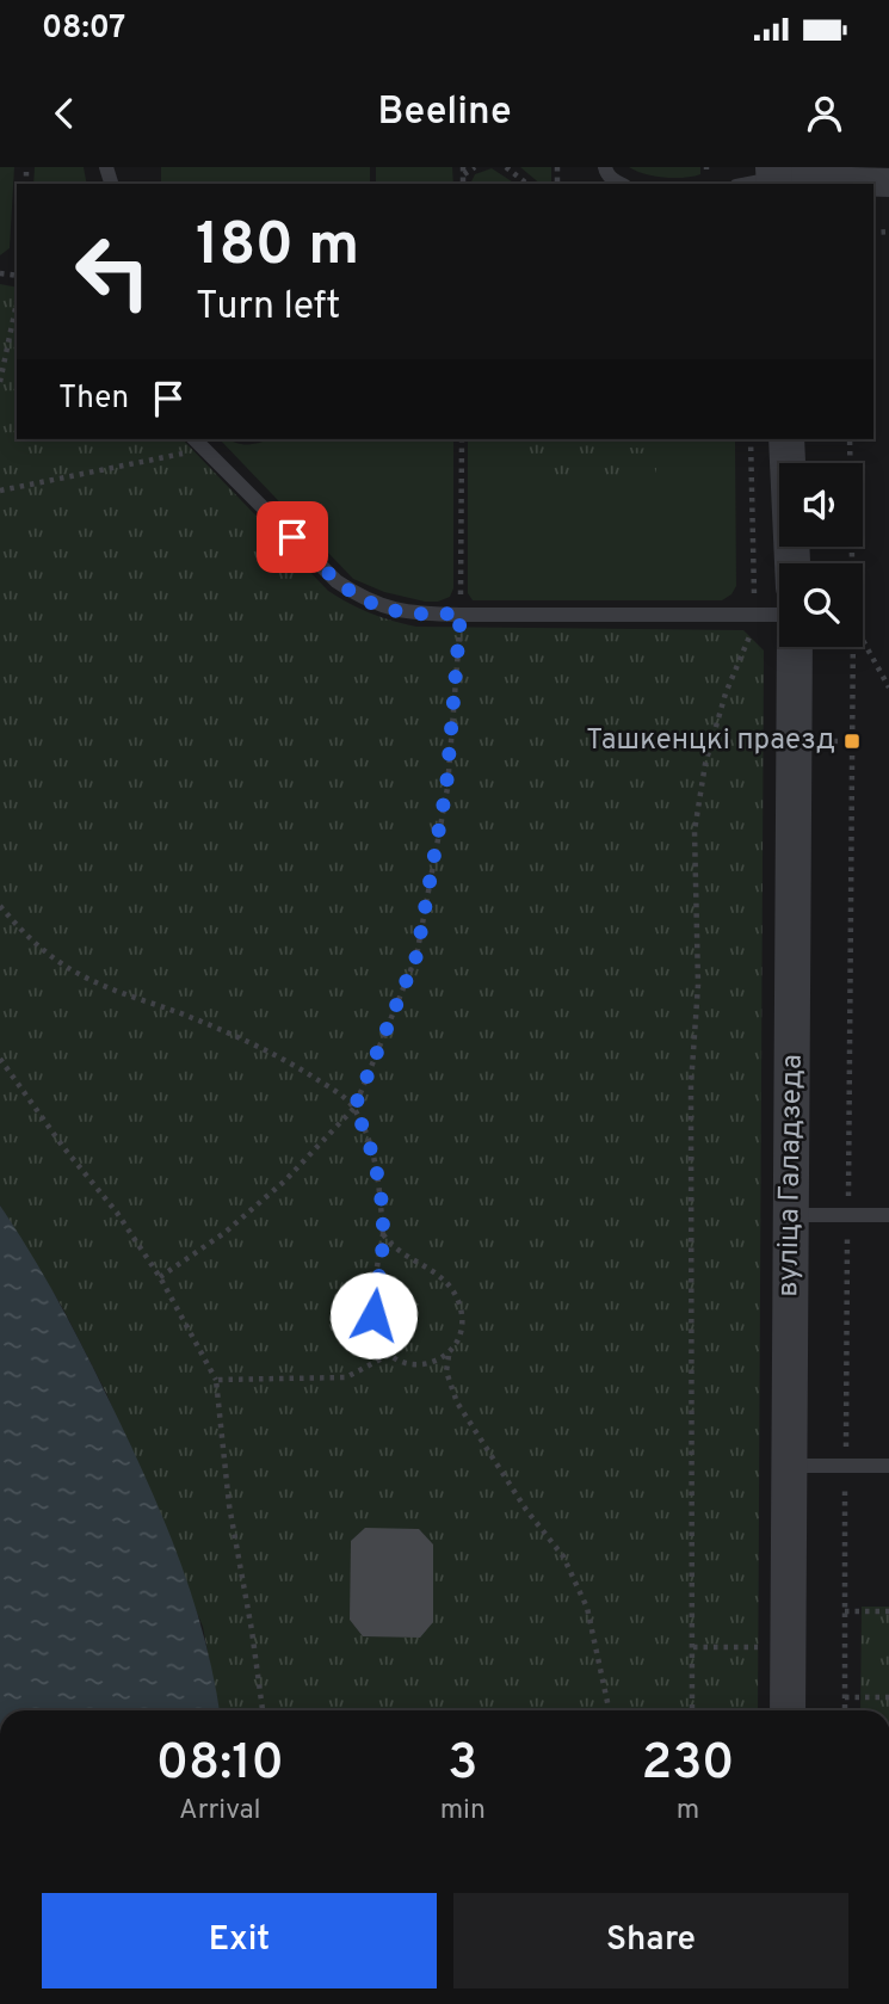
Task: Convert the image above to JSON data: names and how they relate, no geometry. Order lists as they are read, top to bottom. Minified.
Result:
{"streets":{"street":["вуліца Галадзеда"]},"places":{"transit":["Ташкенцкі праезд"]},"page":{"status":"08:07","header":"Beeline","turn":["180 m","Turn left"],"then":"Then","eta":["08:10","Arrival","3","min","230","m"],"buttons":["Exit","Share"]}}
